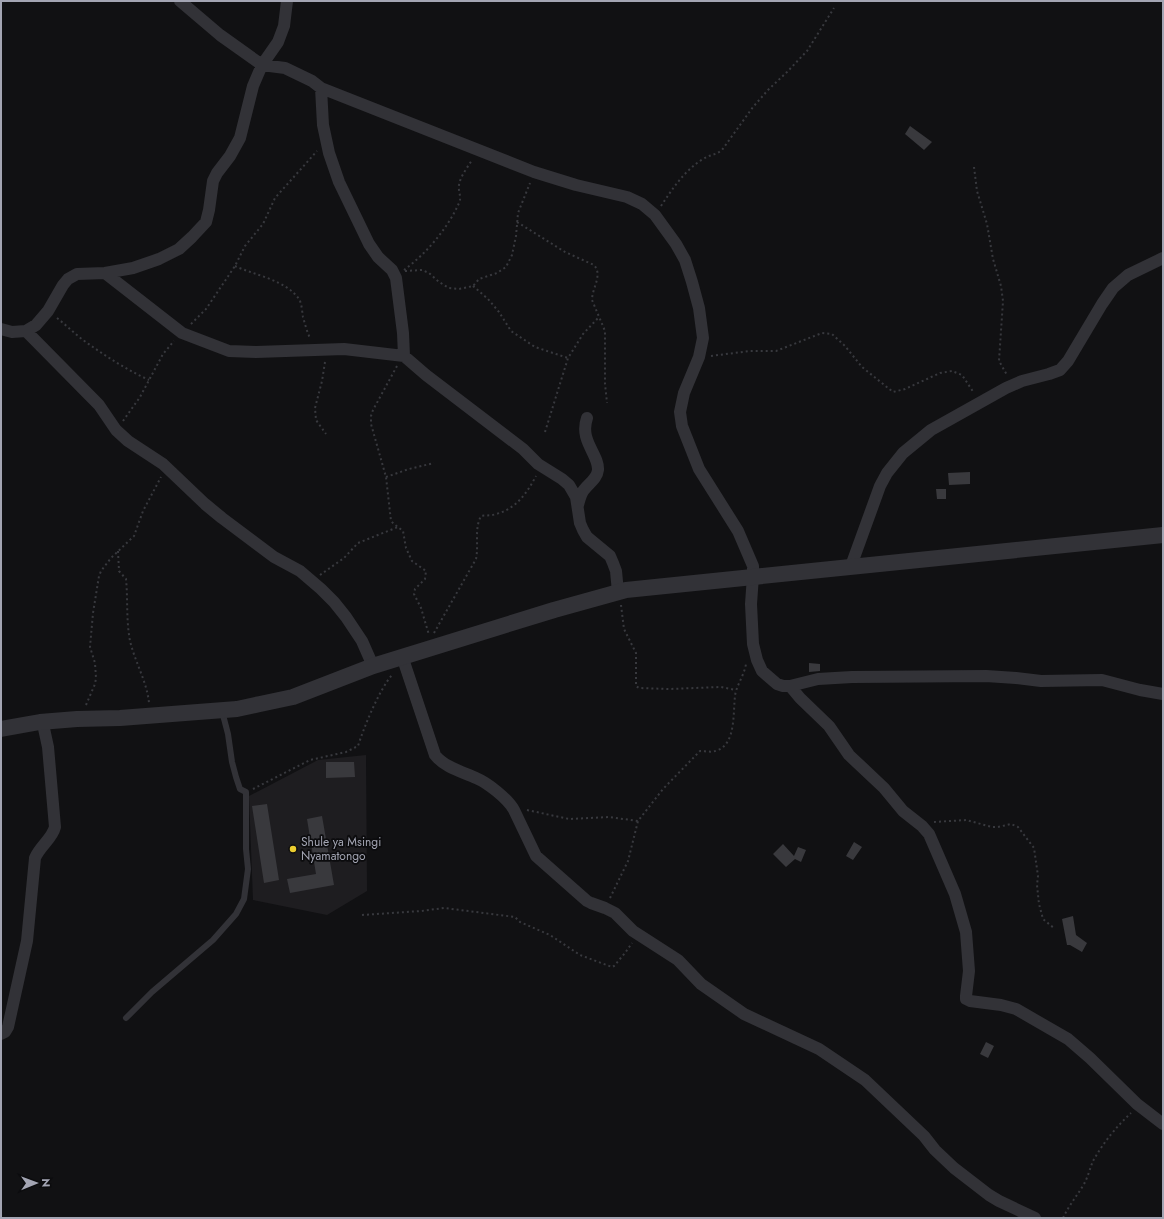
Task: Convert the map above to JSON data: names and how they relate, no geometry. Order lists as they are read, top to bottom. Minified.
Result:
{"places":["Shule ya Msingi Nyamatongo"],"north":"right"}
